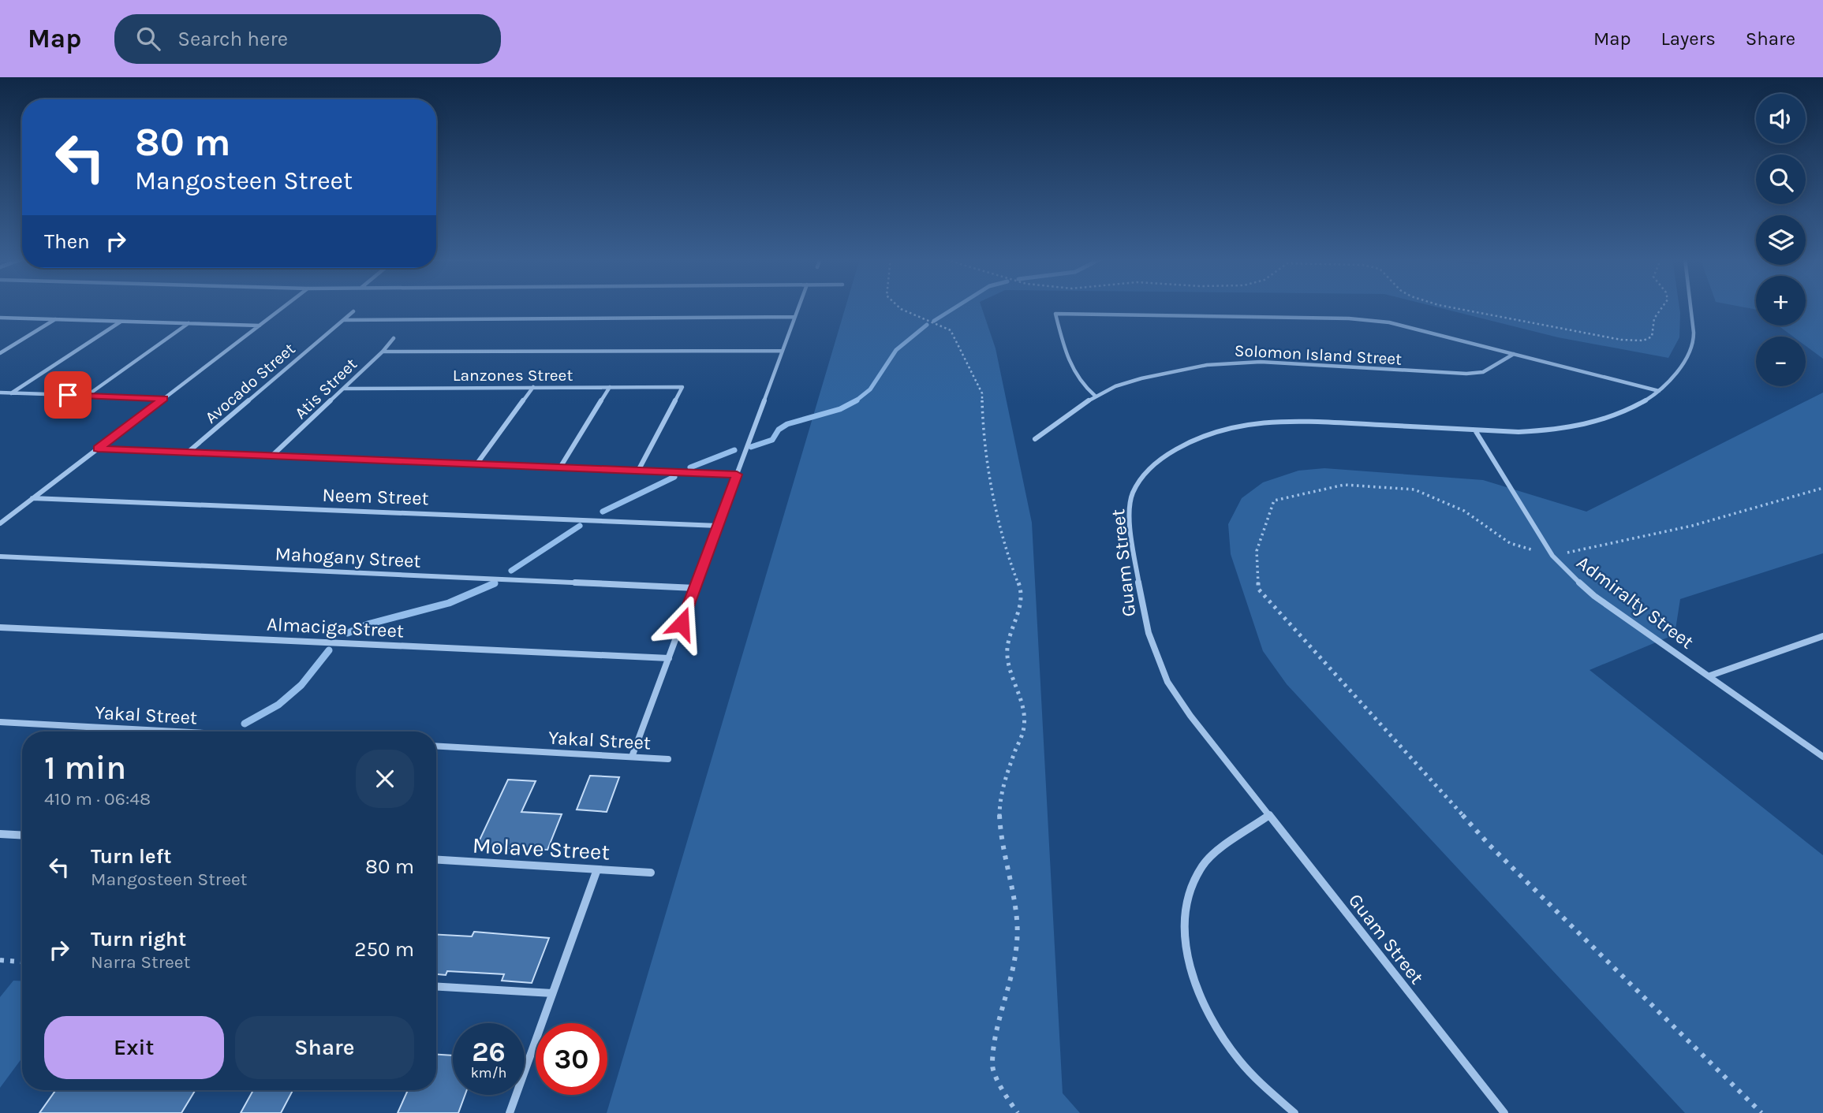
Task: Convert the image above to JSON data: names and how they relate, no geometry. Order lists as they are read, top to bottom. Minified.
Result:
{"streets":{"street":["Solomon Island Street","Lanzones Street","Avocado Street","Atis Street","Neem Street","Mahogany Street","Guam Street","Admiralty Street","Almaciga Street","Yakal Street","Molave Street"]},"crossings":[["Lanzones Street","Atis Street"],["Guam Street","Admiralty Street"]],"page":{"header":"Map","search":"Search here","nav":["Map","Layers","Share"],"map_buttons":["+","−"],"turn":["80 m","Mangosteen Street"],"then":"Then","heading":["1 min","410 m · 06:48"],"list":[{"name":"Turn left","note":"Mangosteen Street","value":"80 m"},{"name":"Turn right","note":"Narra Street","value":"250 m"}],"buttons":["Exit","Share"],"speed":"26 km/h","limit":"30"}}
